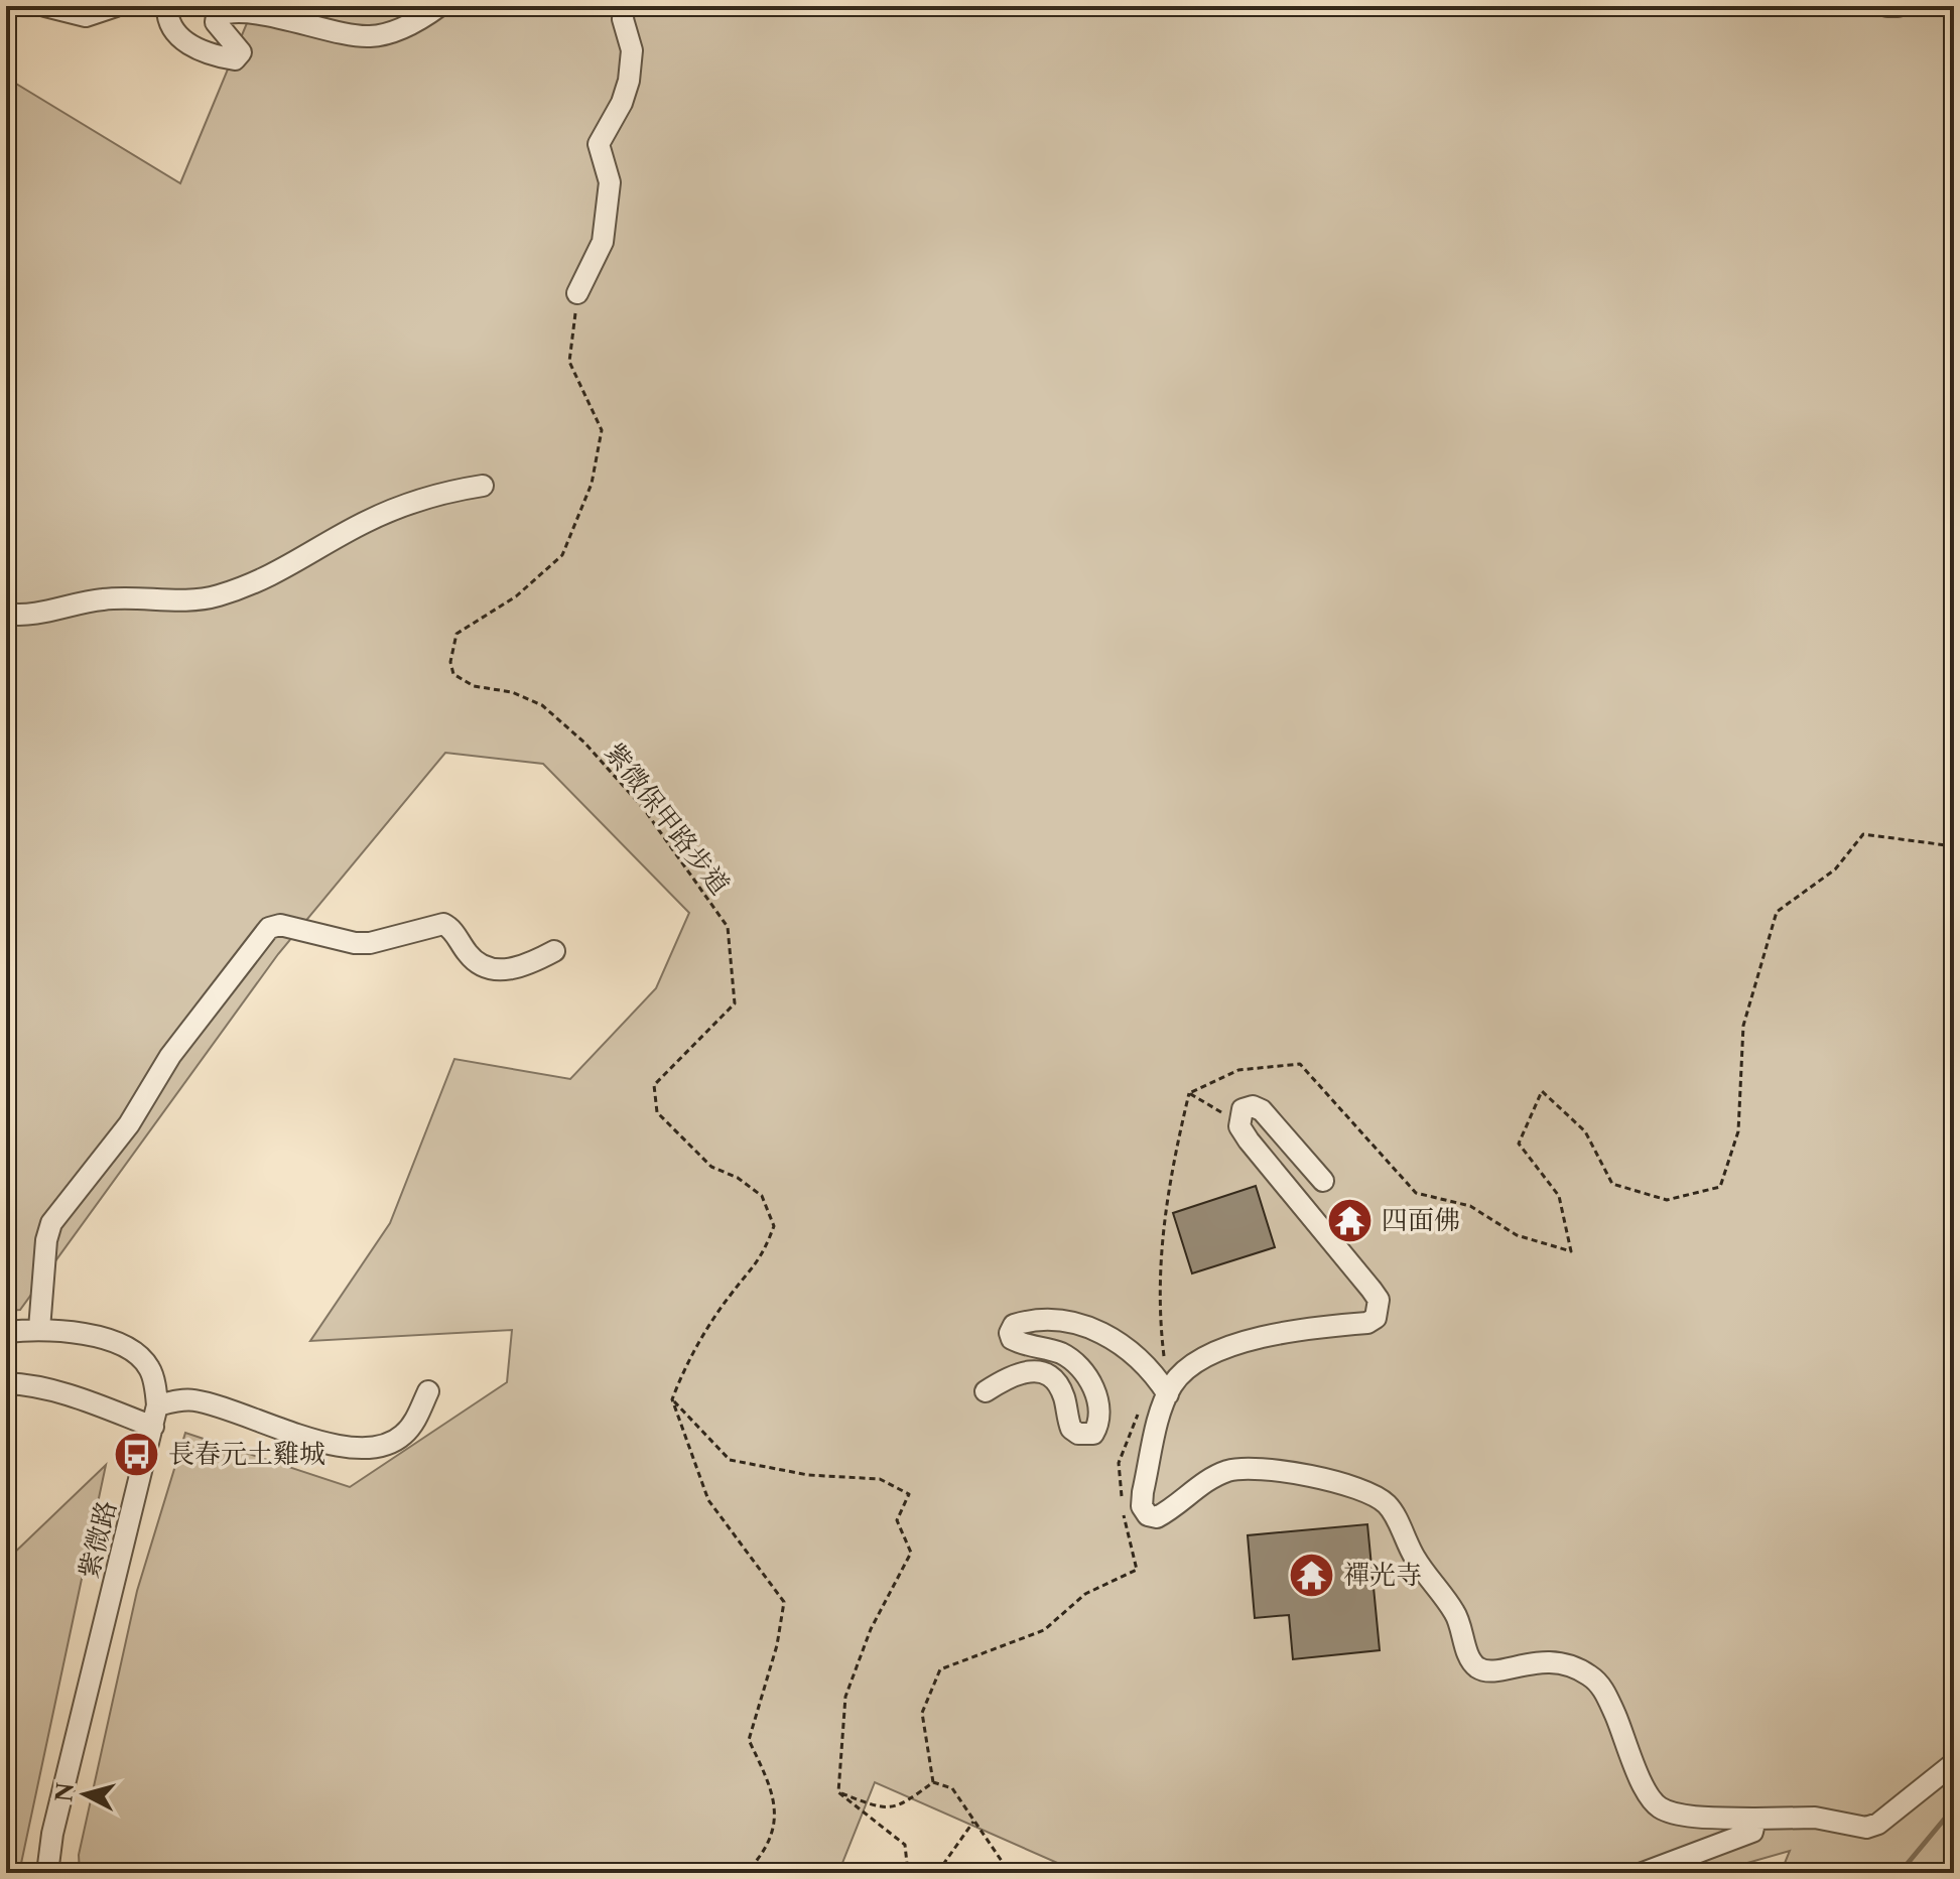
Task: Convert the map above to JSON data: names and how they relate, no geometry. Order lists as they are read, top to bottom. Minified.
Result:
{"streets":{"street":["紫微路"],"path":["紫微保甲路步道"]},"places":{"temple":["四面佛","禪光寺"],"bus stop":["長春元土雞城"]},"north":"left"}
